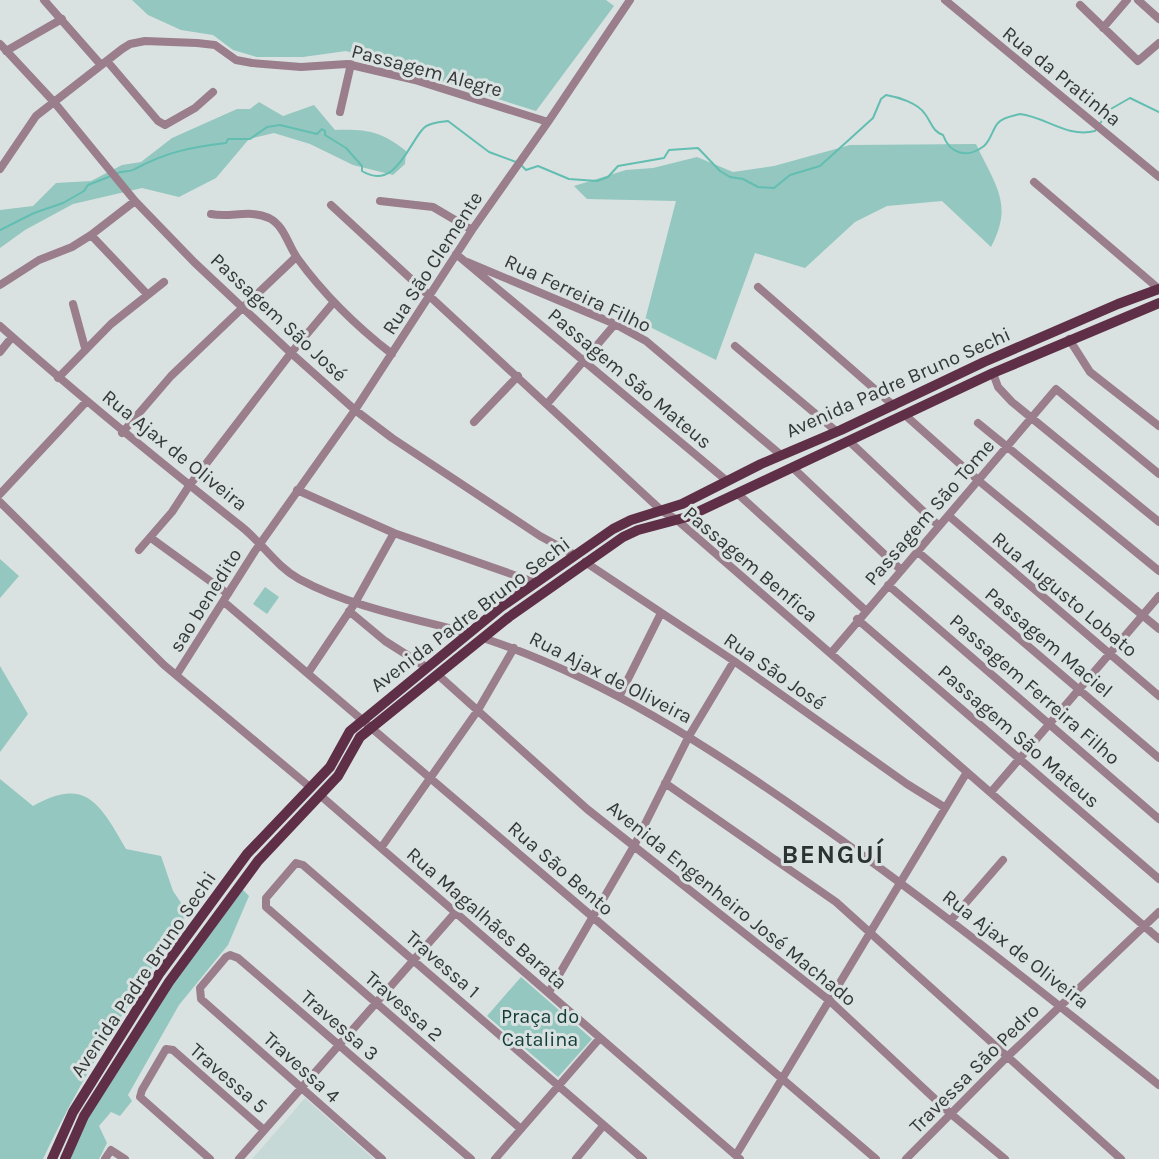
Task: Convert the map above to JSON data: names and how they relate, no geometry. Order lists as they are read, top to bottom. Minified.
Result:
{"streets":{"main road":["Avenida Padre Bruno Sechi","Rua Ajax de Oliveira"],"street":["Passagem Alegre","Rua da Pratinha","Rua São Clemente","Rua Ferreira Filho","Passagem São José","Passagem São Mateus","Passagem São Tome","Passagem Benfica","Rua Augusto Lobato","sao benedito","Passagem Maciel","Rua São José","Passagem Ferreira Filho","Rua São Bento","Avenida Engenheiro José Machado","Rua Magalhães Barata","Travessa 1","Travessa 2","Travessa 3","Travessa 4","Travessa São Pedro","Travessa 5"]},"crossings":[["Passagem Alegre","Rua São Clemente"],["Rua São Clemente","Passagem São José"],["Rua São Clemente","Passagem São Mateus"],["Rua São Clemente","Rua Ajax de Oliveira"],["Rua São Clemente","Passagem Benfica"],["Rua São Clemente","sao benedito"],["Rua Ferreira Filho","Passagem São Mateus"],["Rua Ferreira Filho","Avenida Padre Bruno Sechi"],["Passagem São José","Avenida Padre Bruno Sechi"],["Passagem São Mateus","Avenida Padre Bruno Sechi"],["Passagem São Mateus","Passagem São Tome"],["Avenida Padre Bruno Sechi","Rua Ajax de Oliveira"],["Avenida Padre Bruno Sechi","Passagem Benfica"],["Avenida Padre Bruno Sechi","Rua São José"],["Avenida Padre Bruno Sechi","Rua São Bento"],["Avenida Padre Bruno Sechi","Avenida Engenheiro José Machado"],["Avenida Padre Bruno Sechi","Rua Magalhães Barata"],["Rua Ajax de Oliveira","sao benedito"],["Rua Ajax de Oliveira","Travessa São Pedro"],["Passagem São Tome","Passagem Benfica"],["Passagem São Tome","Rua Augusto Lobato"],["Passagem São Tome","Passagem Maciel"],["Passagem São Tome","Passagem Ferreira Filho"],["Passagem Benfica","Travessa São Pedro"],["sao benedito","Rua São Bento"],["Avenida Engenheiro José Machado","Travessa São Pedro"],["Travessa 1","Travessa 2"],["Travessa 3","Travessa 4"]],"districts":["BENGUÍ"],"parks":["Praça do Catalina"]}
